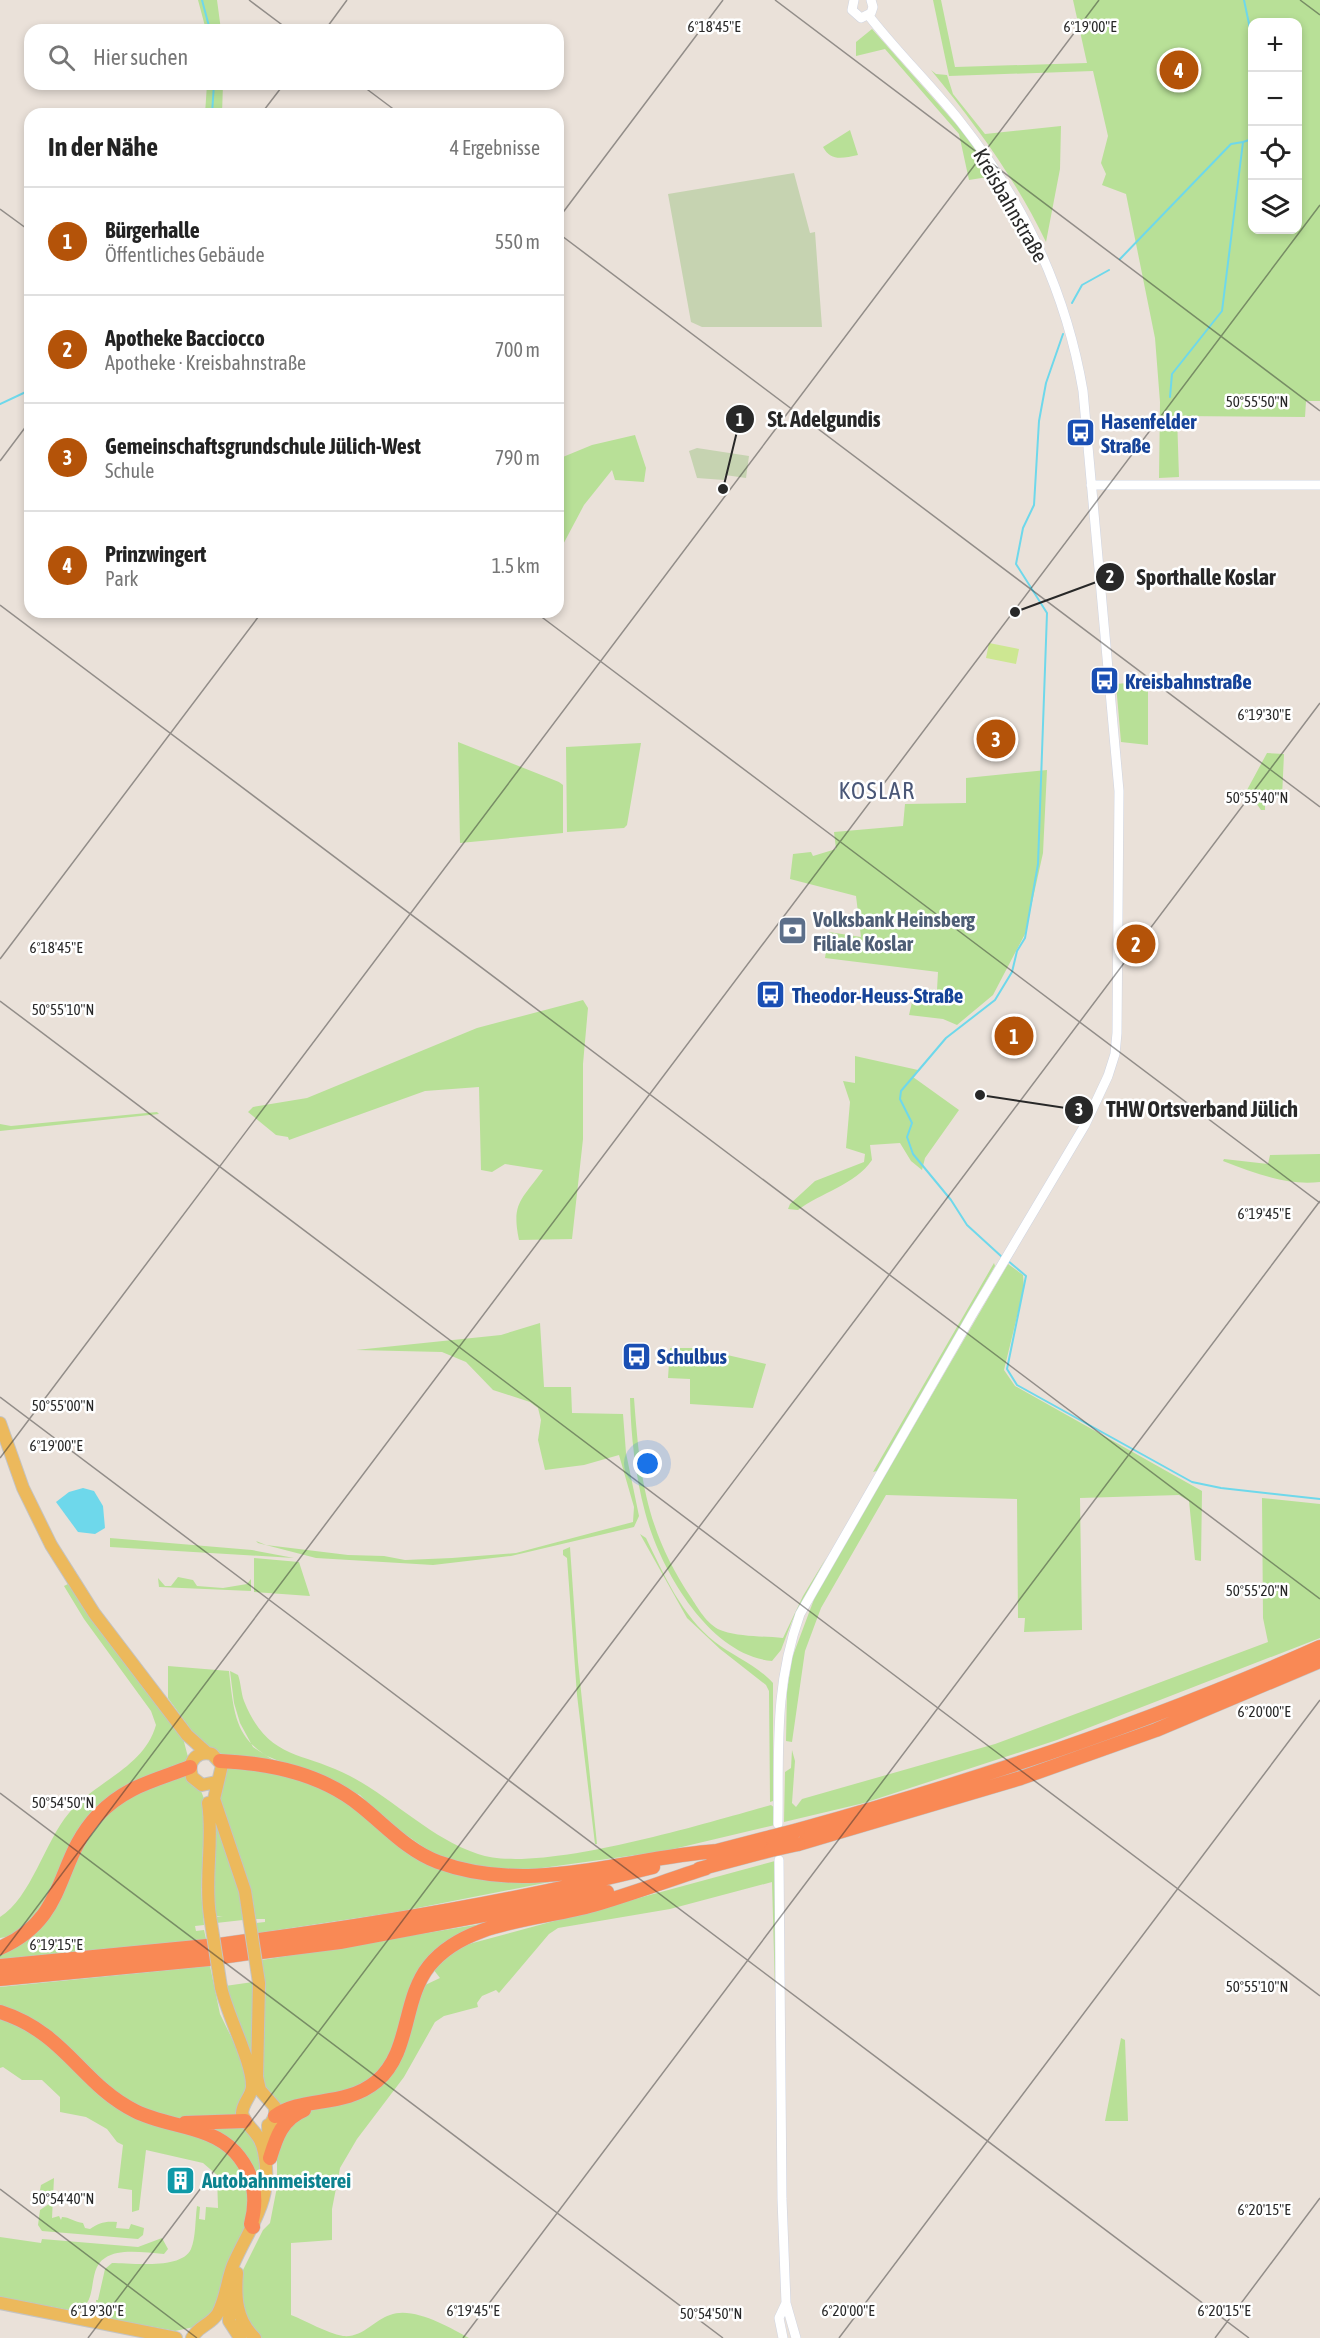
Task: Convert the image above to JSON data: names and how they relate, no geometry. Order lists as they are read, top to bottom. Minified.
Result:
{"streets":{"street":["Kreisbahnstraße"]},"districts":["KOSLAR"],"places":{"bus stop":["Hasenfelder Straße","Kreisbahnstraße","Theodor-Heuss-Straße","Schulbus"],"other":["St. Adelgundis","Sporthalle Koslar","THW Ortsverband Jülich"],"bank":["Volksbank Heinsberg Filiale Koslar"],"building":["Autobahnmeisterei"]},"page":{"map_buttons":["+","−"],"search":"Hier suchen","pins":["4","3","2","1"],"heading":["In der Nähe","4 Ergebnisse"],"list":[{"mark":"1","name":"Bürgerhalle","note":"Öffentliches Gebäude","value":"550 m"},{"mark":"2","name":"Apotheke Bacciocco","note":"Apotheke · Kreisbahnstraße","value":"700 m"},{"mark":"3","name":"Gemeinschaftsgrundschule Jülich-West","note":"Schule","value":"790 m"},{"mark":"4","name":"Prinzwingert","note":"Park","value":"1.5 km"}]},"coordinates":["6°18'45\"E","6°19'00\"E","50°55'50\"N","6°19'30\"E","50°55'40\"N","50°55'10\"N","6°19'45\"E","50°55'00\"N","50°55'20\"N","6°20'00\"E","50°54'50\"N","6°19'15\"E","50°54'40\"N","6°20'15\"E"]}
